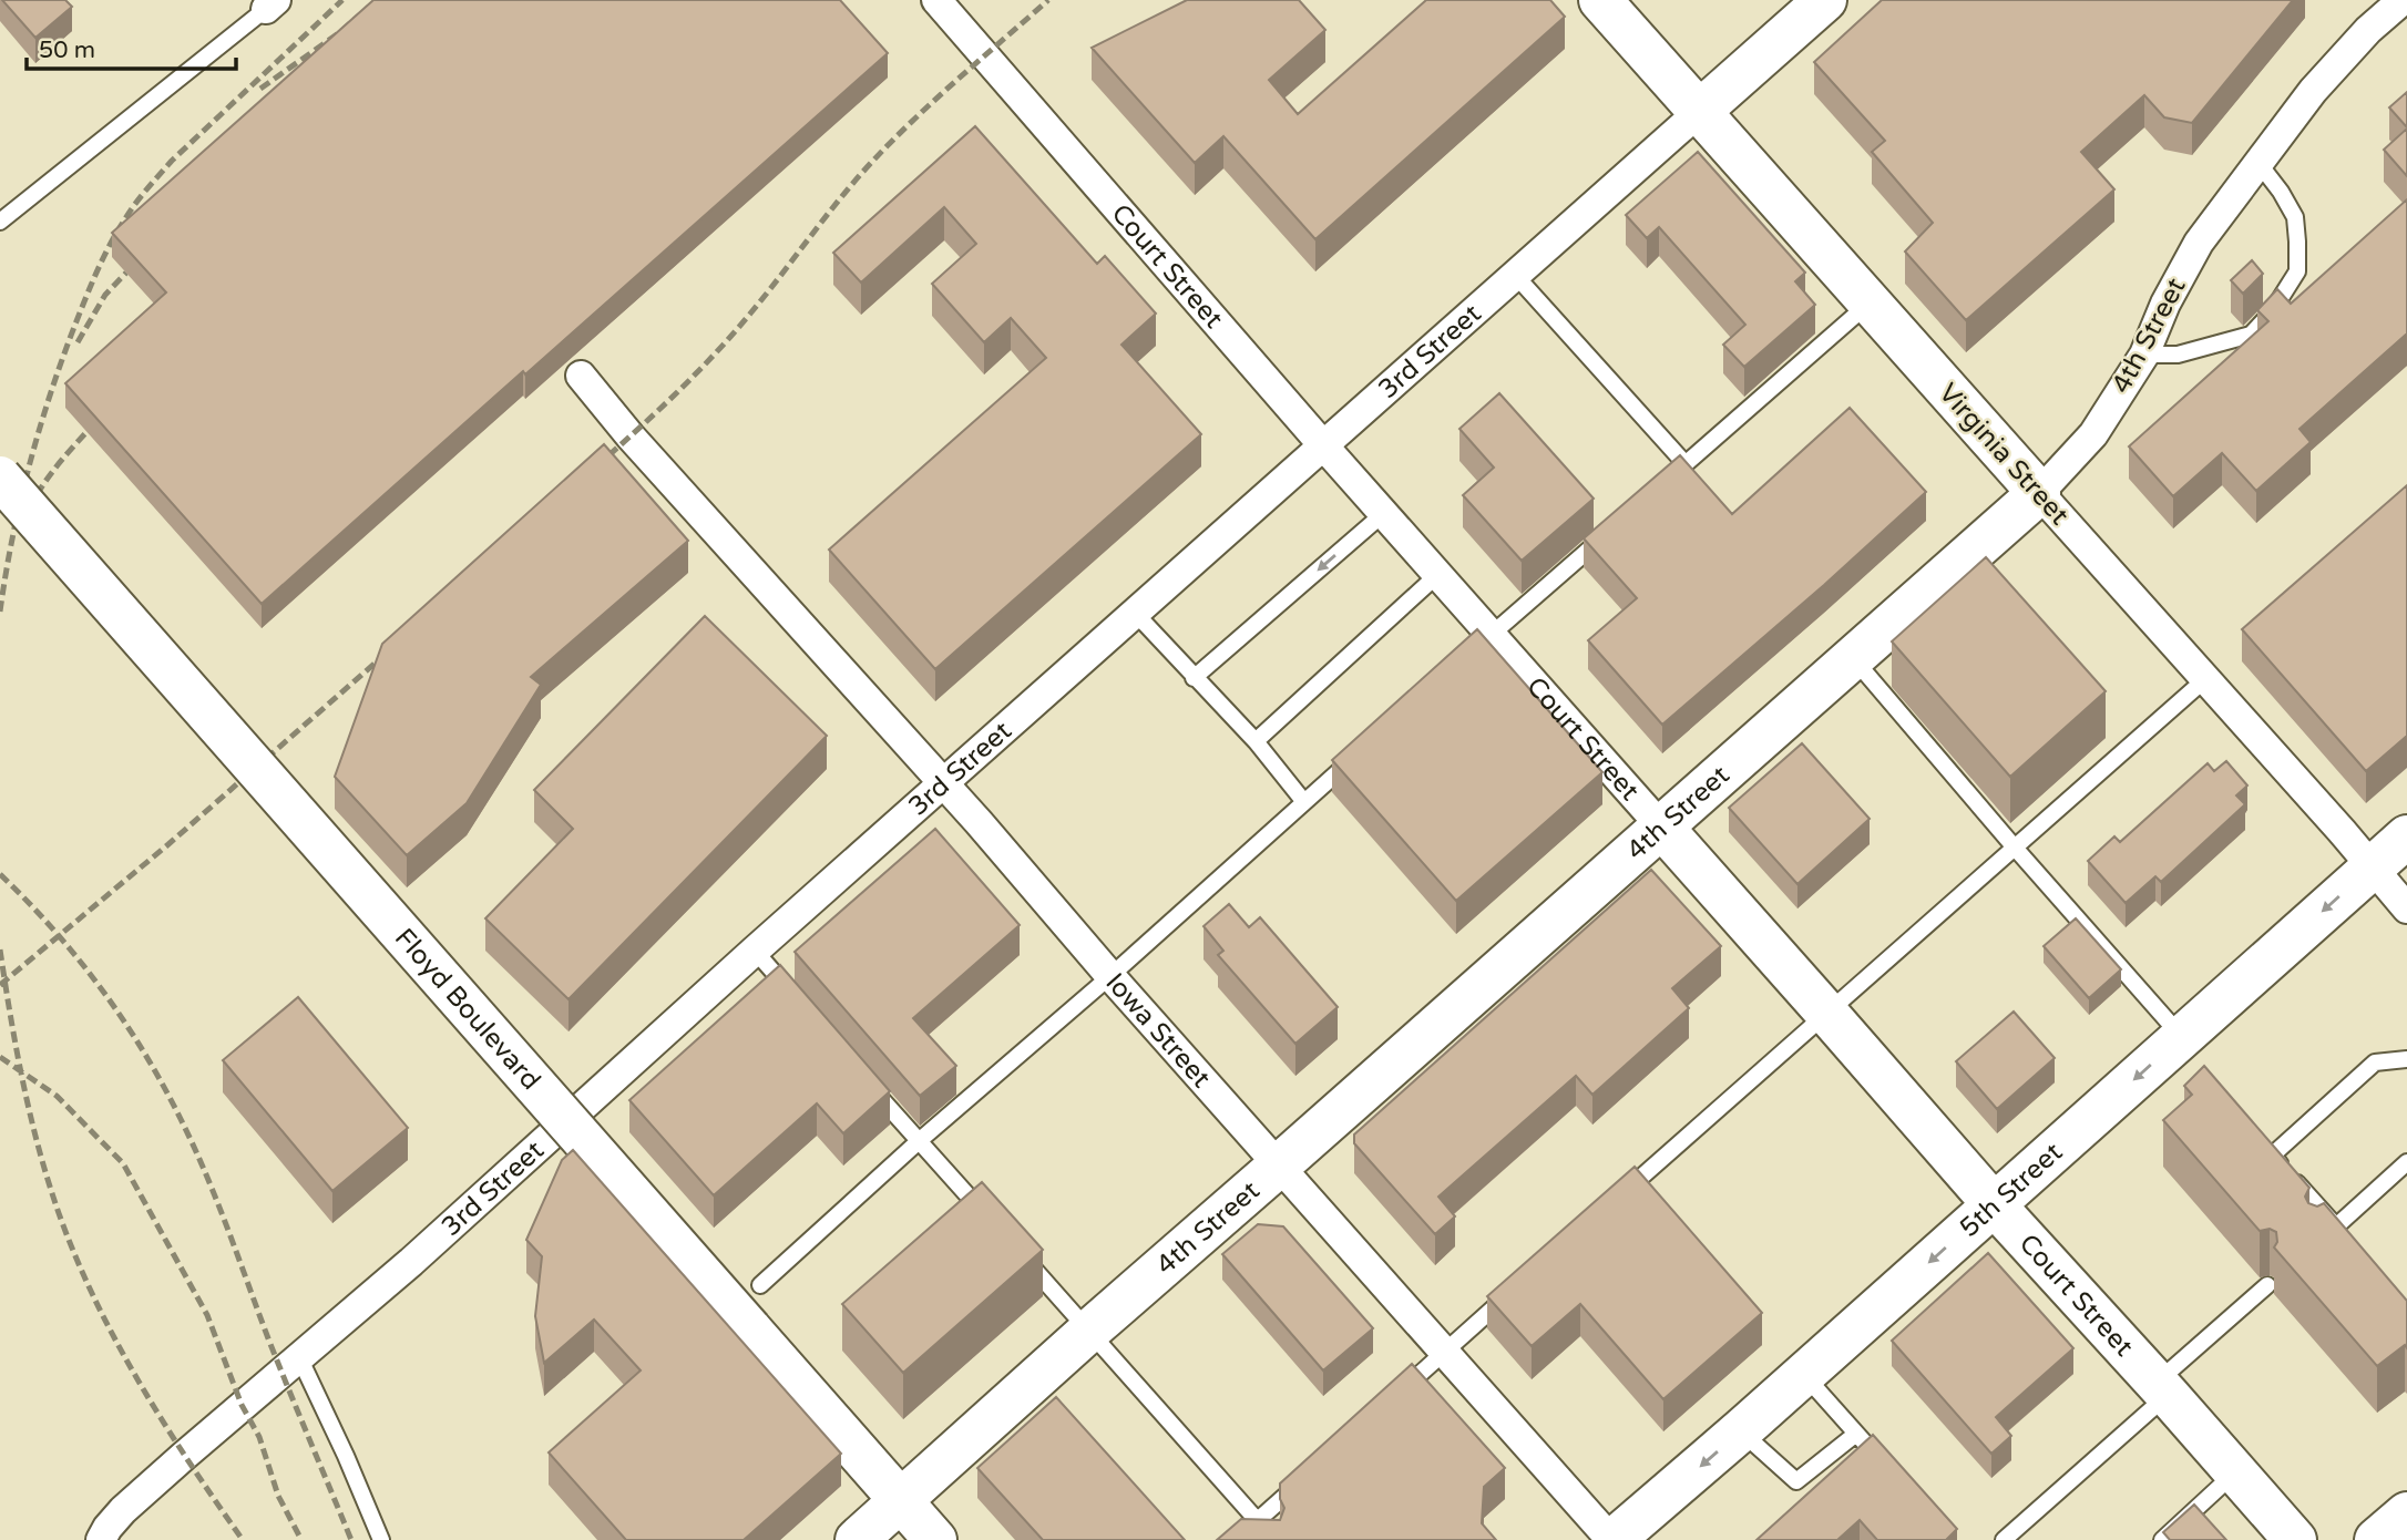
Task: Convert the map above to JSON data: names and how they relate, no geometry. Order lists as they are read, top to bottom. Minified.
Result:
{"streets":{"main road":["Court Street","4th Street","3rd Street","Virginia Street","Floyd Boulevard","5th Street"],"street":["Iowa Street"]},"crossings":[["Court Street","4th Street"],["Court Street","3rd Street"],["Court Street","5th Street"],["4th Street","Virginia Street"],["4th Street","Floyd Boulevard"],["4th Street","Iowa Street"],["3rd Street","Virginia Street"],["3rd Street","Iowa Street"],["Virginia Street","5th Street"],["Iowa Street","5th Street"]],"one_way":["5th Street"],"scale_bar":"50 m"}
